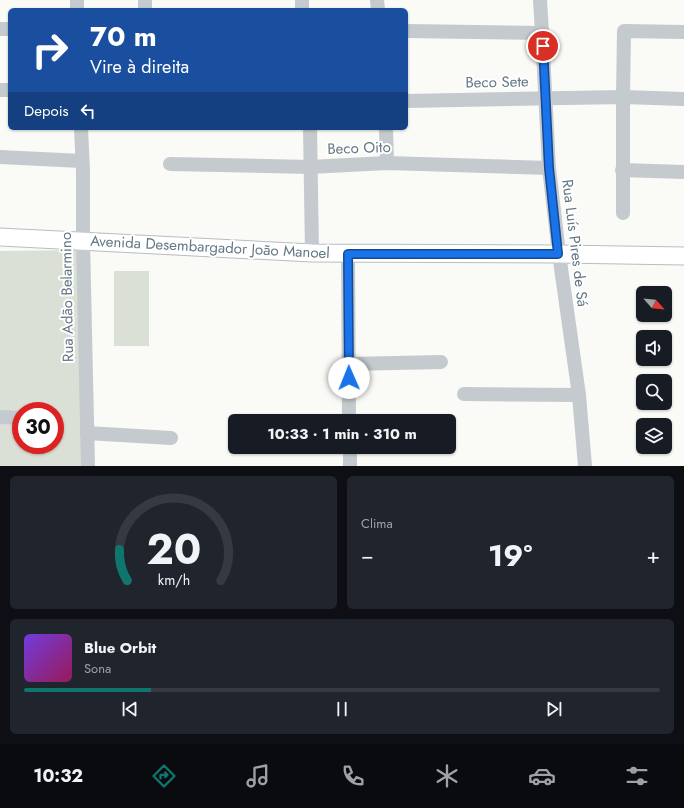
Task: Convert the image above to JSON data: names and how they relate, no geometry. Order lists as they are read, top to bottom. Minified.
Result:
{"streets":{"main road":["Avenida Desembargador João Manoel"],"street":["Beco Sete","Beco Oito","Rua Luís Pires de Sá","Rua Adão Belarmino"]},"crossings":[["Beco Sete","Rua Luís Pires de Sá"],["Beco Oito","Rua Luís Pires de Sá"],["Rua Luís Pires de Sá","Avenida Desembargador João Manoel"],["Avenida Desembargador João Manoel","Rua Adão Belarmino"]],"north":"bottom right","page":{"turn":["70 m","Vire à direita"],"then":"Depois","limit":"30","trip":"10:33 · 1 min · 310 m","tile":"Clima","heat":["−","19°","+"],"song":["Blue Orbit","Sona"],"tabs":"10:32","gauge":["20","km/h"]}}
